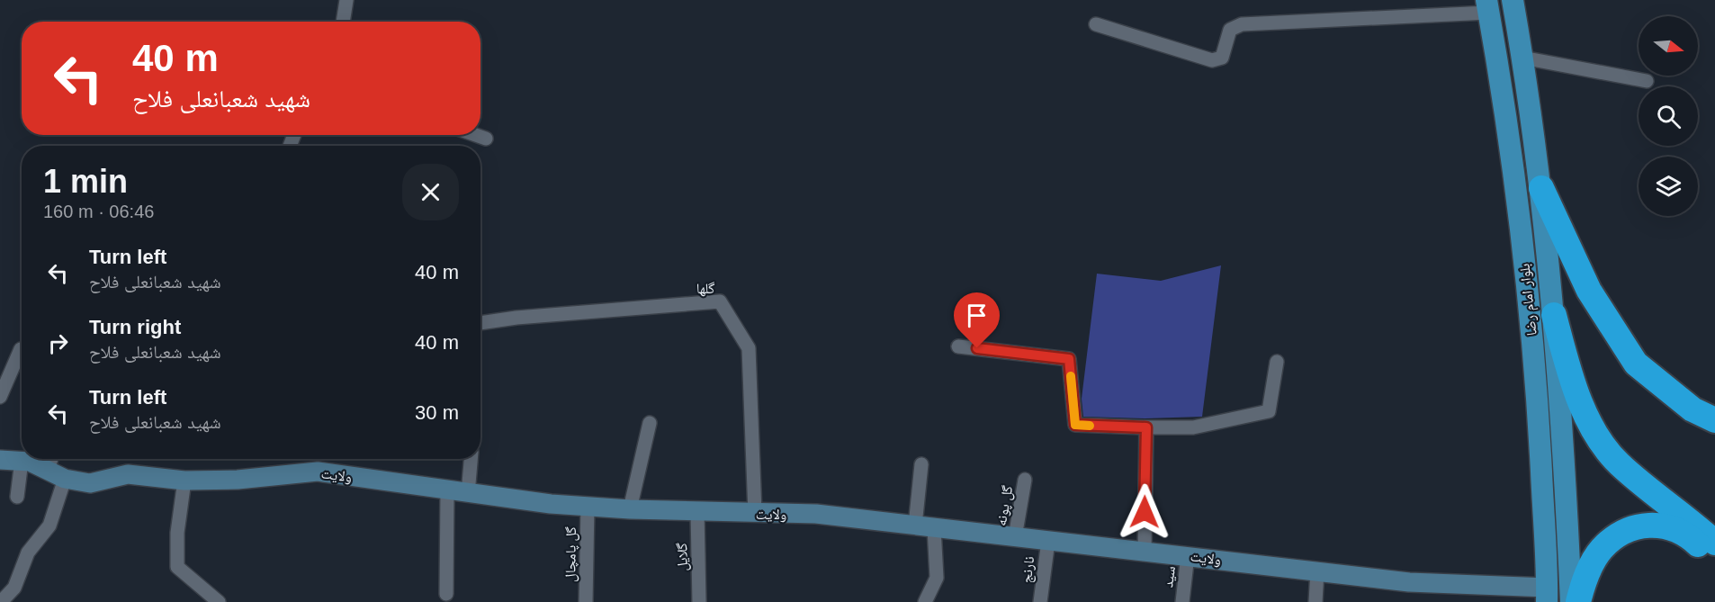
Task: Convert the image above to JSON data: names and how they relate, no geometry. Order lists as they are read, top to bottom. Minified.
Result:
{"streets":{"main road":["بلوار امام رضا"],"street":["گلها","ولایت","گل پونه","گل پامچال","گلایل","نارنج","سید"]},"crossings":[["گلها","ولایت"],["بلوار امام رضا","ولایت"],["ولایت","گل پونه"],["ولایت","گل پامچال"],["ولایت","گلایل"],["ولایت","نارنج"],["ولایت","سید"]],"north":"right","page":{"turn":["40 m","شهید شعبانعلی فلاح"],"heading":["1 min","160 m · 06:46"],"list":[{"name":"Turn left","note":"شهید شعبانعلی فلاح","value":"40 m"},{"name":"Turn right","note":"شهید شعبانعلی فلاح","value":"40 m"},{"name":"Turn left","note":"شهید شعبانعلی فلاح","value":"30 m"}]}}
